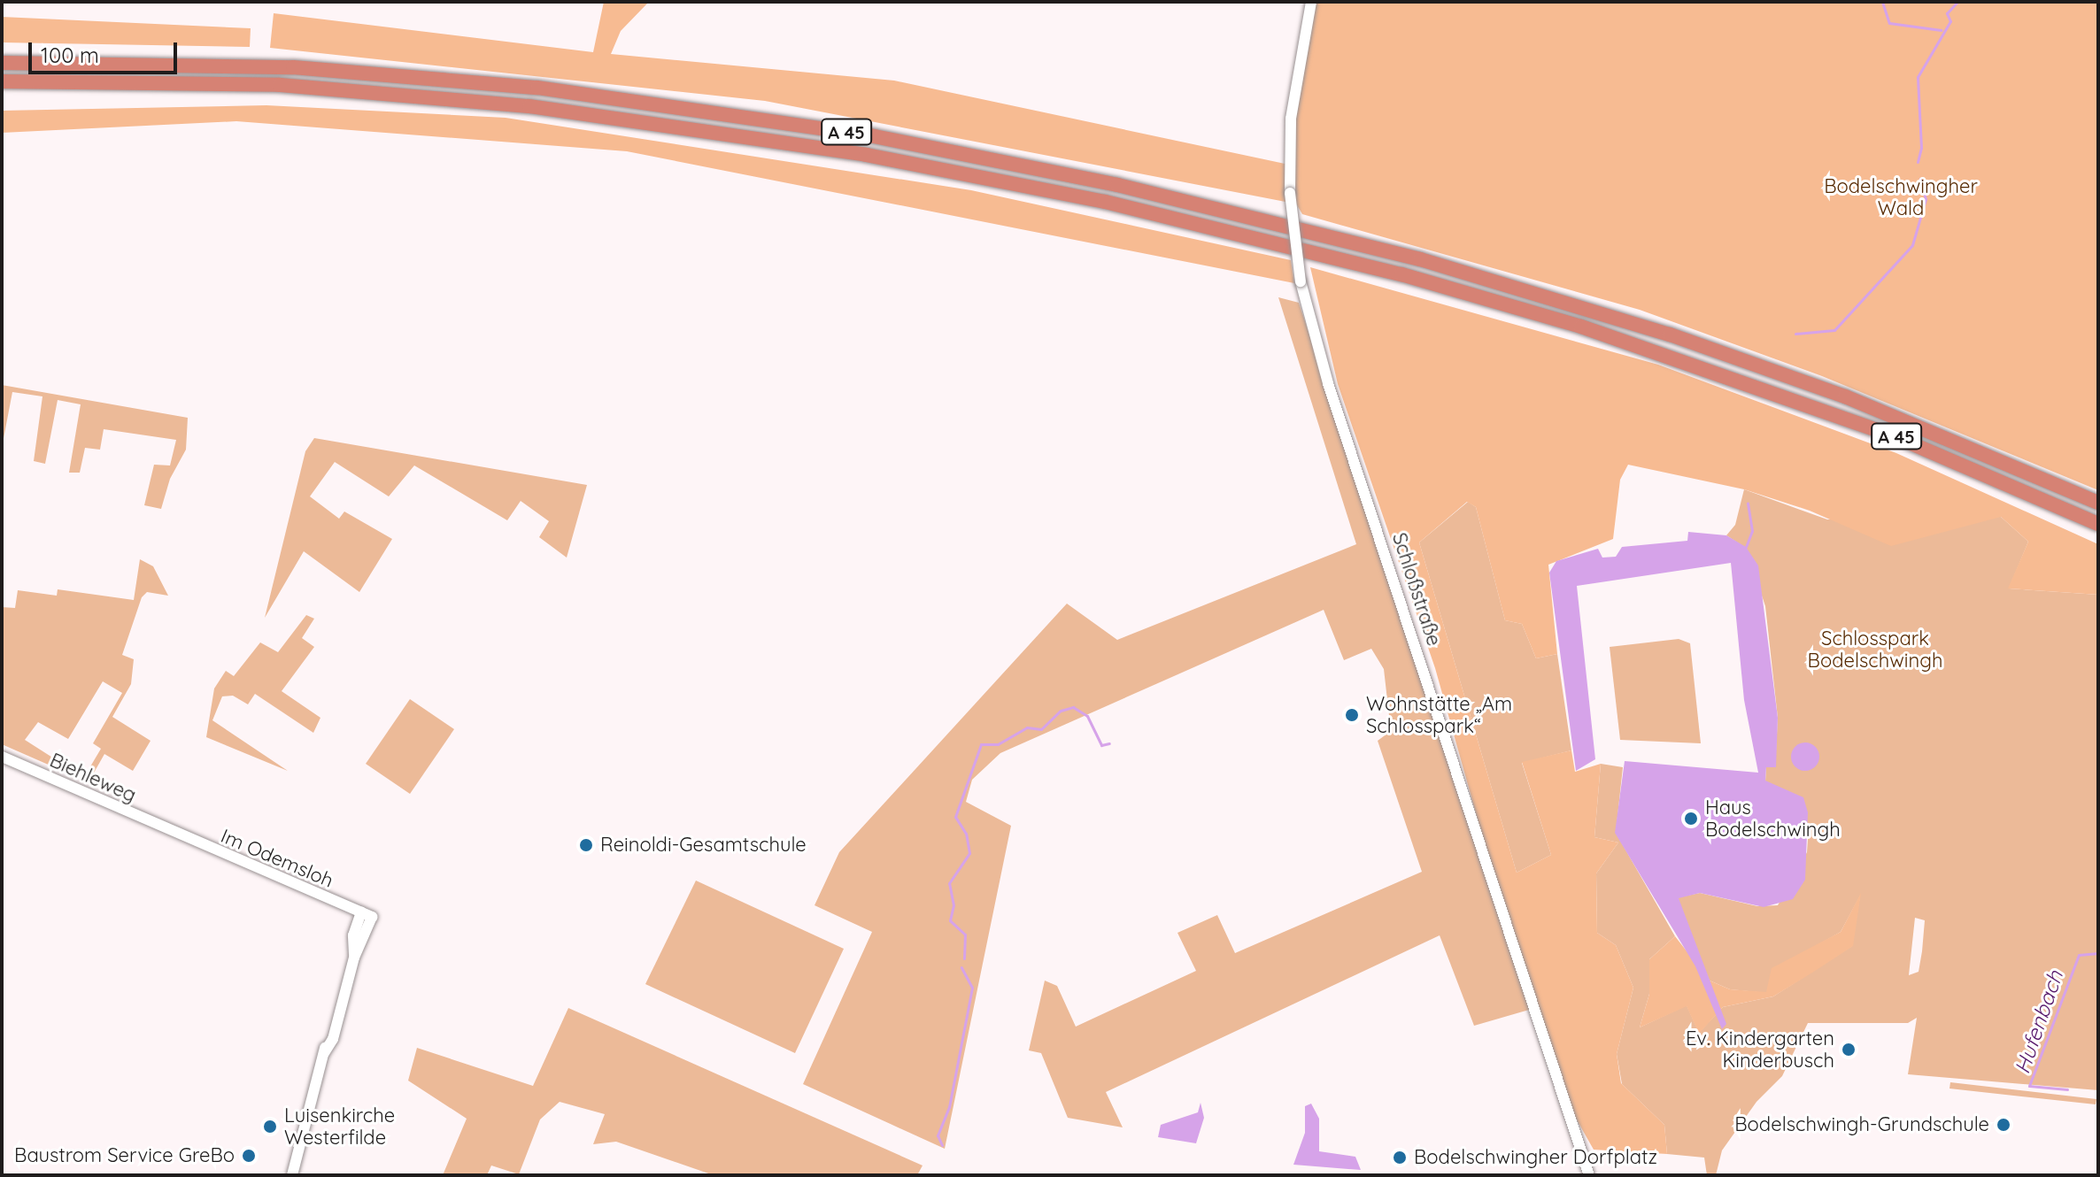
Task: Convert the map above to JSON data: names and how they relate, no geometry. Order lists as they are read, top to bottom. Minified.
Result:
{"streets":{"highway":["A 45"],"street":["Schloßstraße","Biehleweg","Im Odemsloh"]},"crossings":[["Biehleweg","Im Odemsloh"]],"water":["Hufenbach"],"parks":["Bodelschwingher Wald","Schlosspark Bodelschwingh"],"places":["Wohnstätte „Am Schlosspark“","Haus Bodelschwingh","Reinoldi-Gesamtschule","Ev. Kindergarten Kinderbusch","Bodelschwingh-Grundschule","Luisenkirche Westerfilde","Baustrom Service GreBo","Bodelschwingher Dorfplatz"],"scale_bar":"100 m"}
